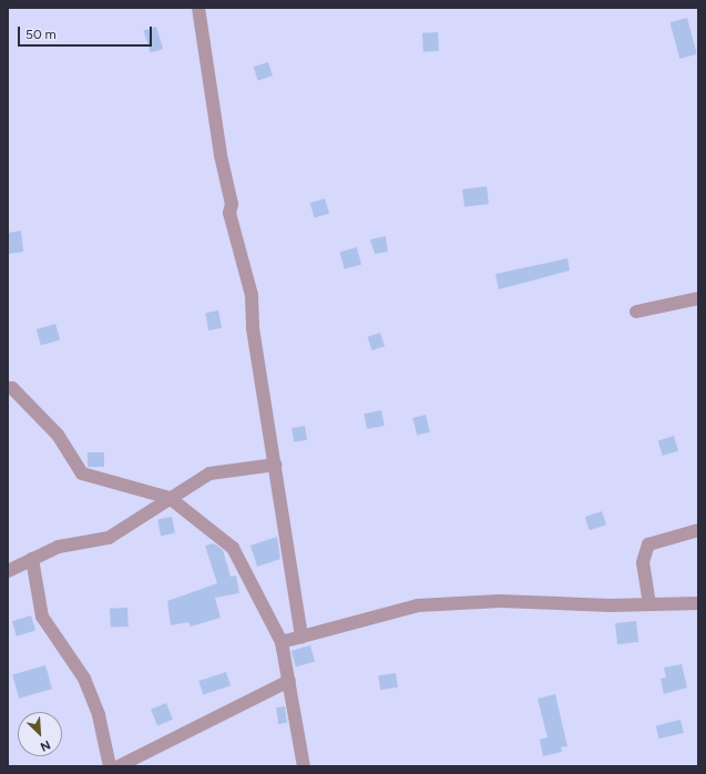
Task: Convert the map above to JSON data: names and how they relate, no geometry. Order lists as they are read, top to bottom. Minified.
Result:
{"scale_bar":"50 m","north":"bottom right"}
